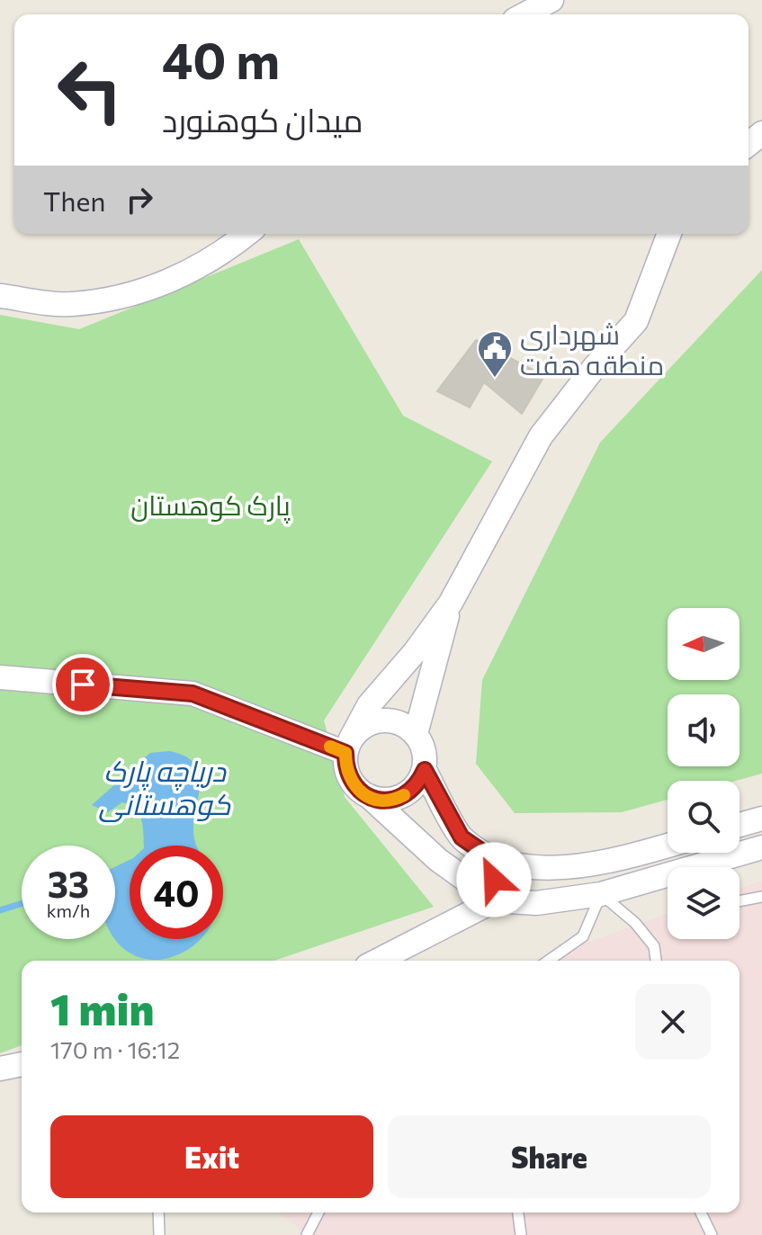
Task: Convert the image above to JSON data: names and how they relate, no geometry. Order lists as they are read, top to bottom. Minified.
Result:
{"water":["دریاچه پارک کوهستانی"],"parks":["پارک کوهستان"],"places":{"public building":["شهرداری منطقه هفت"]},"north":"left","page":{"turn":["40 m","میدان کوهنورد"],"then":"Then","speed":"33 km/h","limit":"40","heading":["1 min","170 m · 16:12"],"buttons":["Exit","Share"]}}
